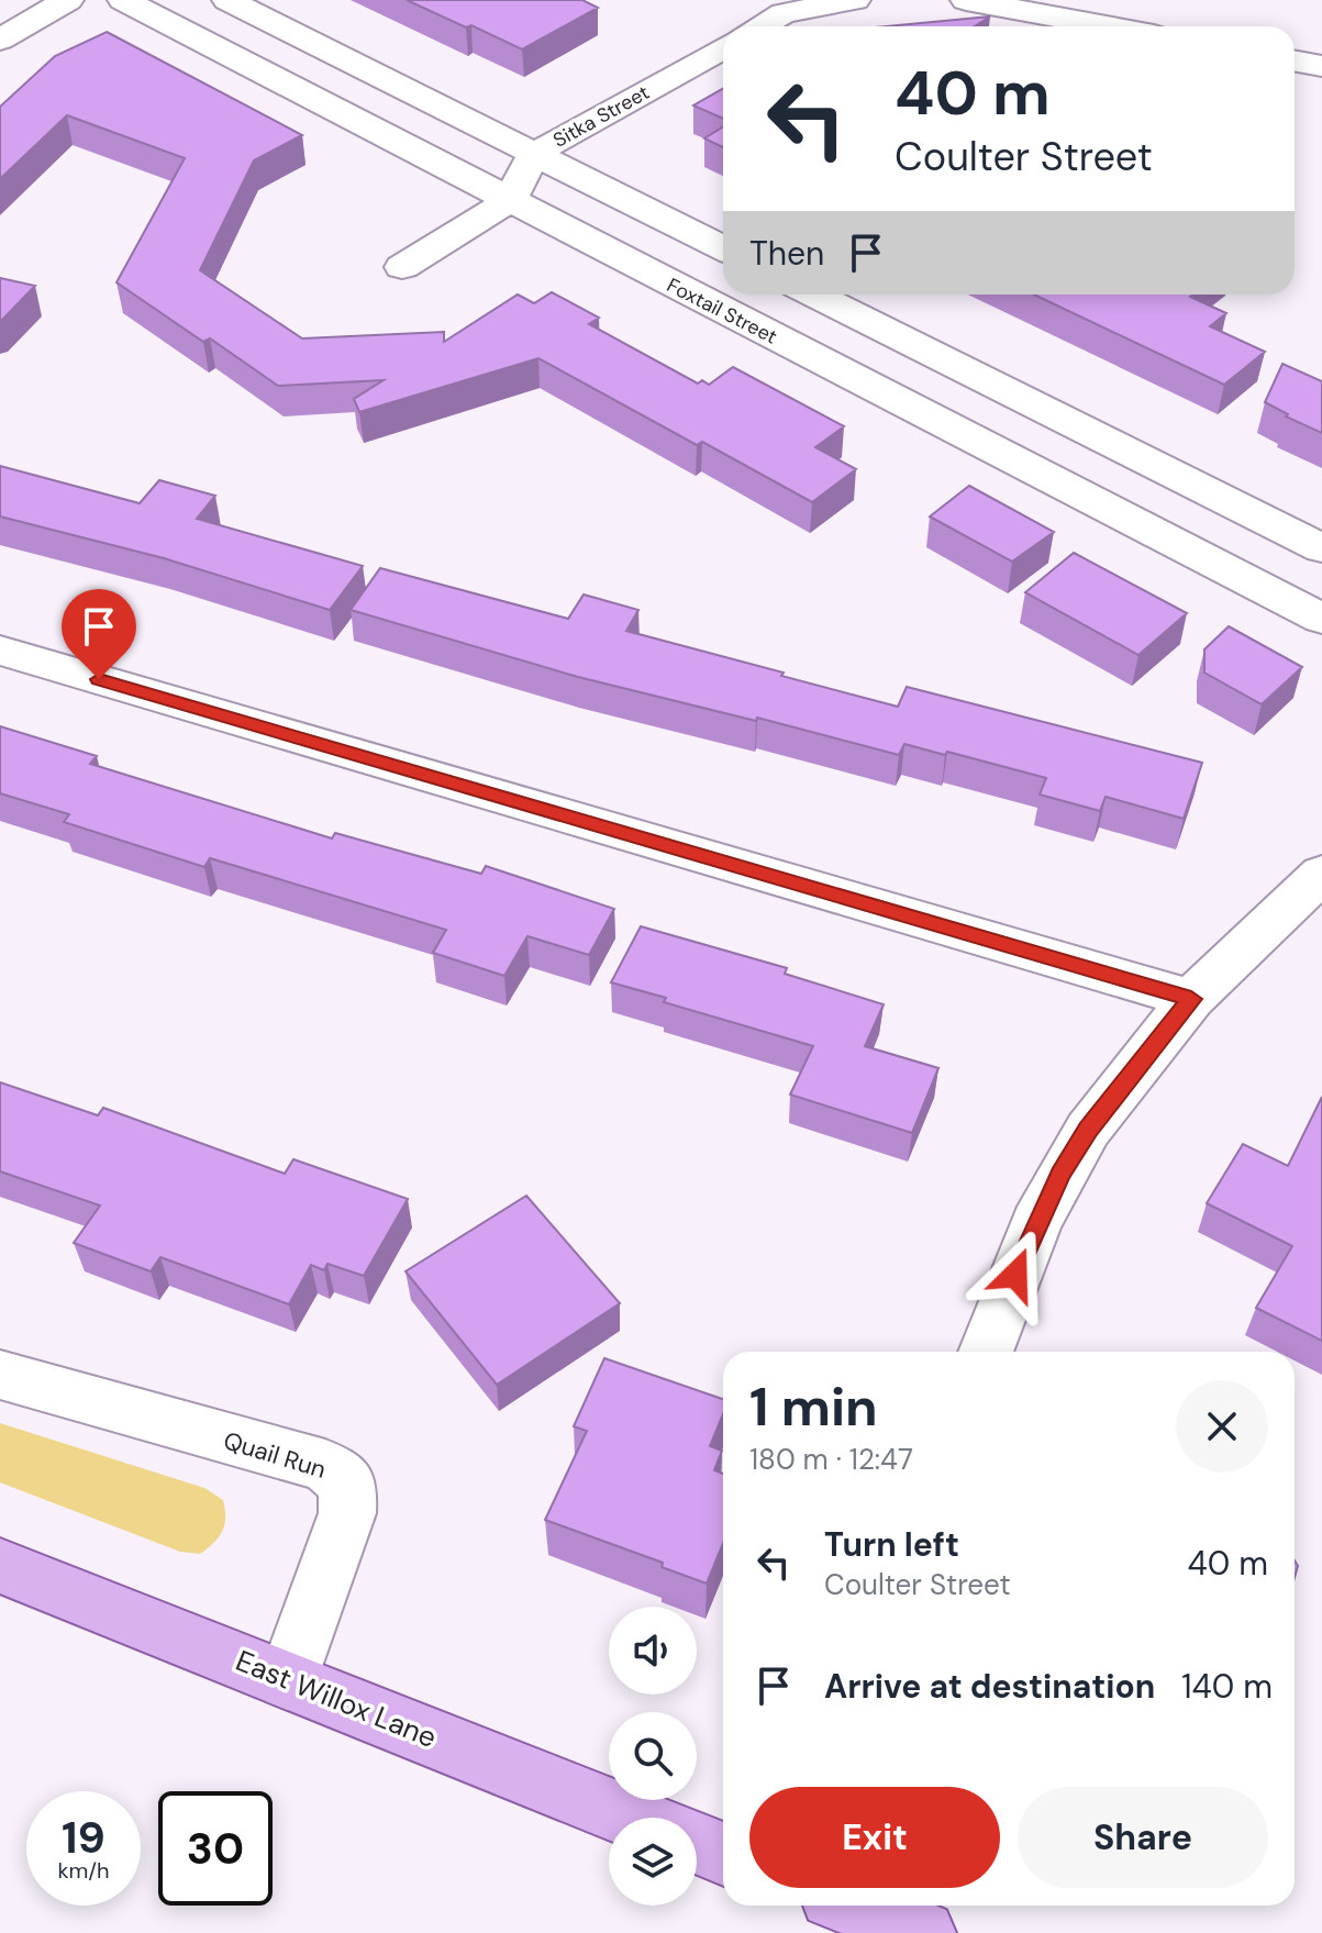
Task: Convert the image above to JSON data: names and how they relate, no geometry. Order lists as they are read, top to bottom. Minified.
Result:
{"streets":{"main road":["East Willox Lane"],"street":["Sitka Street","Foxtail Street","Quail Run"]},"crossings":[["Sitka Street","Foxtail Street"],["Quail Run","East Willox Lane"]],"page":{"turn":["40 m","Coulter Street"],"then":"Then","heading":["1 min","180 m · 12:47"],"list":[{"name":"Turn left","note":"Coulter Street","value":"40 m"},{"name":"Arrive at destination","value":"140 m"}],"buttons":["Exit","Share"],"speed":"19 km/h","limit":"30"}}
